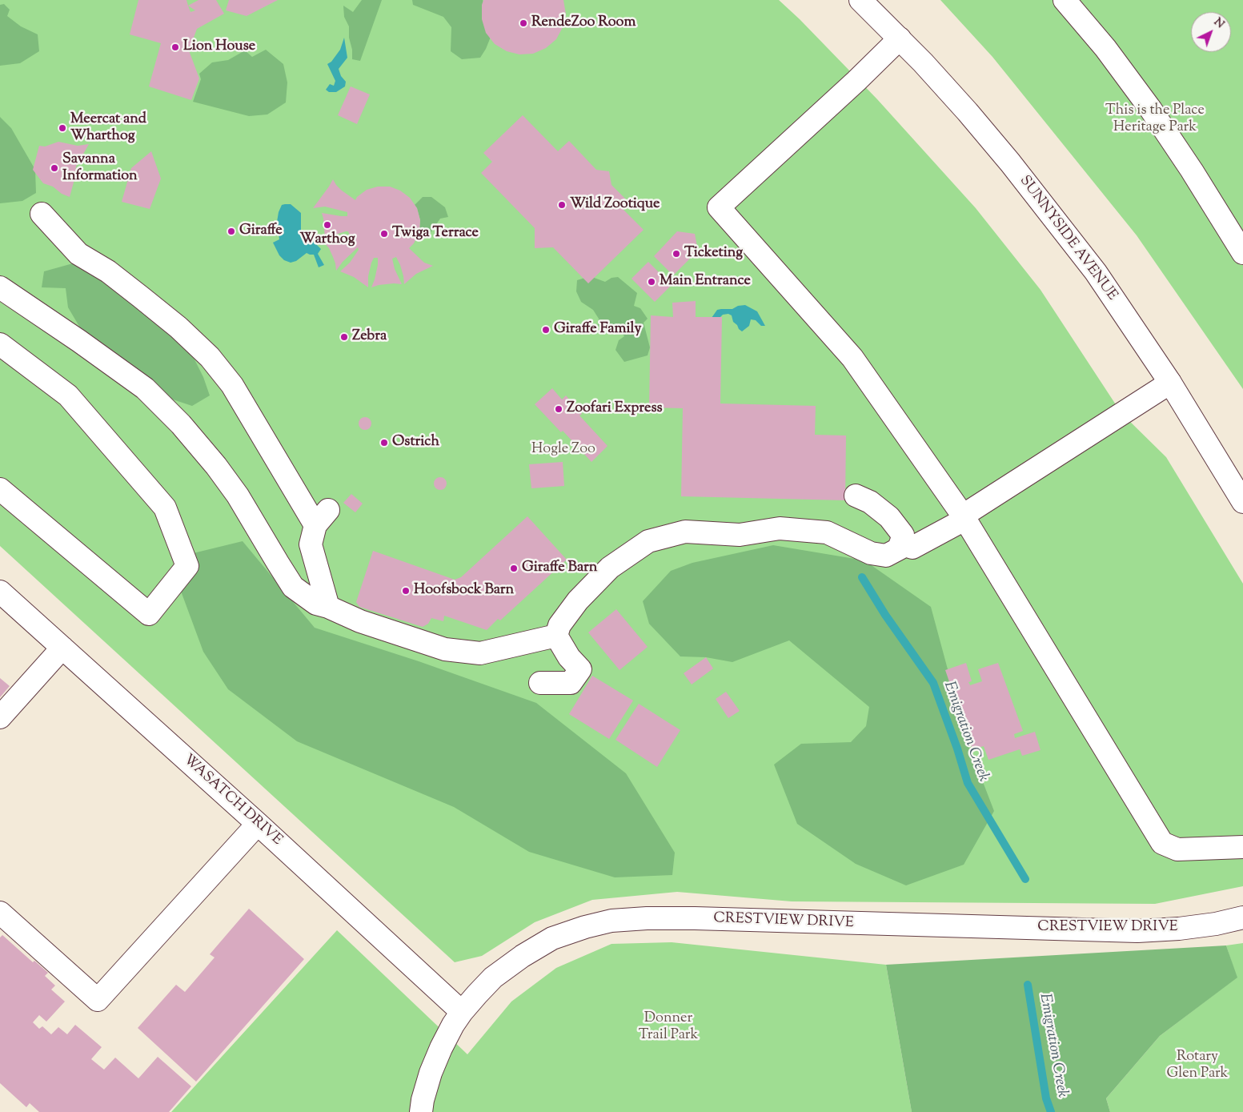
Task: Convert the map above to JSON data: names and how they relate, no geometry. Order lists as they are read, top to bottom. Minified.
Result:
{"streets":{"street":["SUNNYSIDE AVENUE","WASATCH DRIVE","CRESTVIEW DRIVE"]},"crossings":[["WASATCH DRIVE","CRESTVIEW DRIVE"]],"water":["Emigration Creek"],"parks":["This is the Place Heritage Park","Hogle Zoo","Donner Trail Park","Rotary Glen Park"],"places":["RendeZoo Room","Lion House","Meercat and Wharthog","Savanna Information","Wild Zootique","Warthog","Giraffe","Twiga Terrace","Ticketing","Main Entrance","Giraffe Family","Zebra","Zoofari Express","Ostrich","Giraffe Barn","Hoofsbock Barn"],"north":"top right"}
